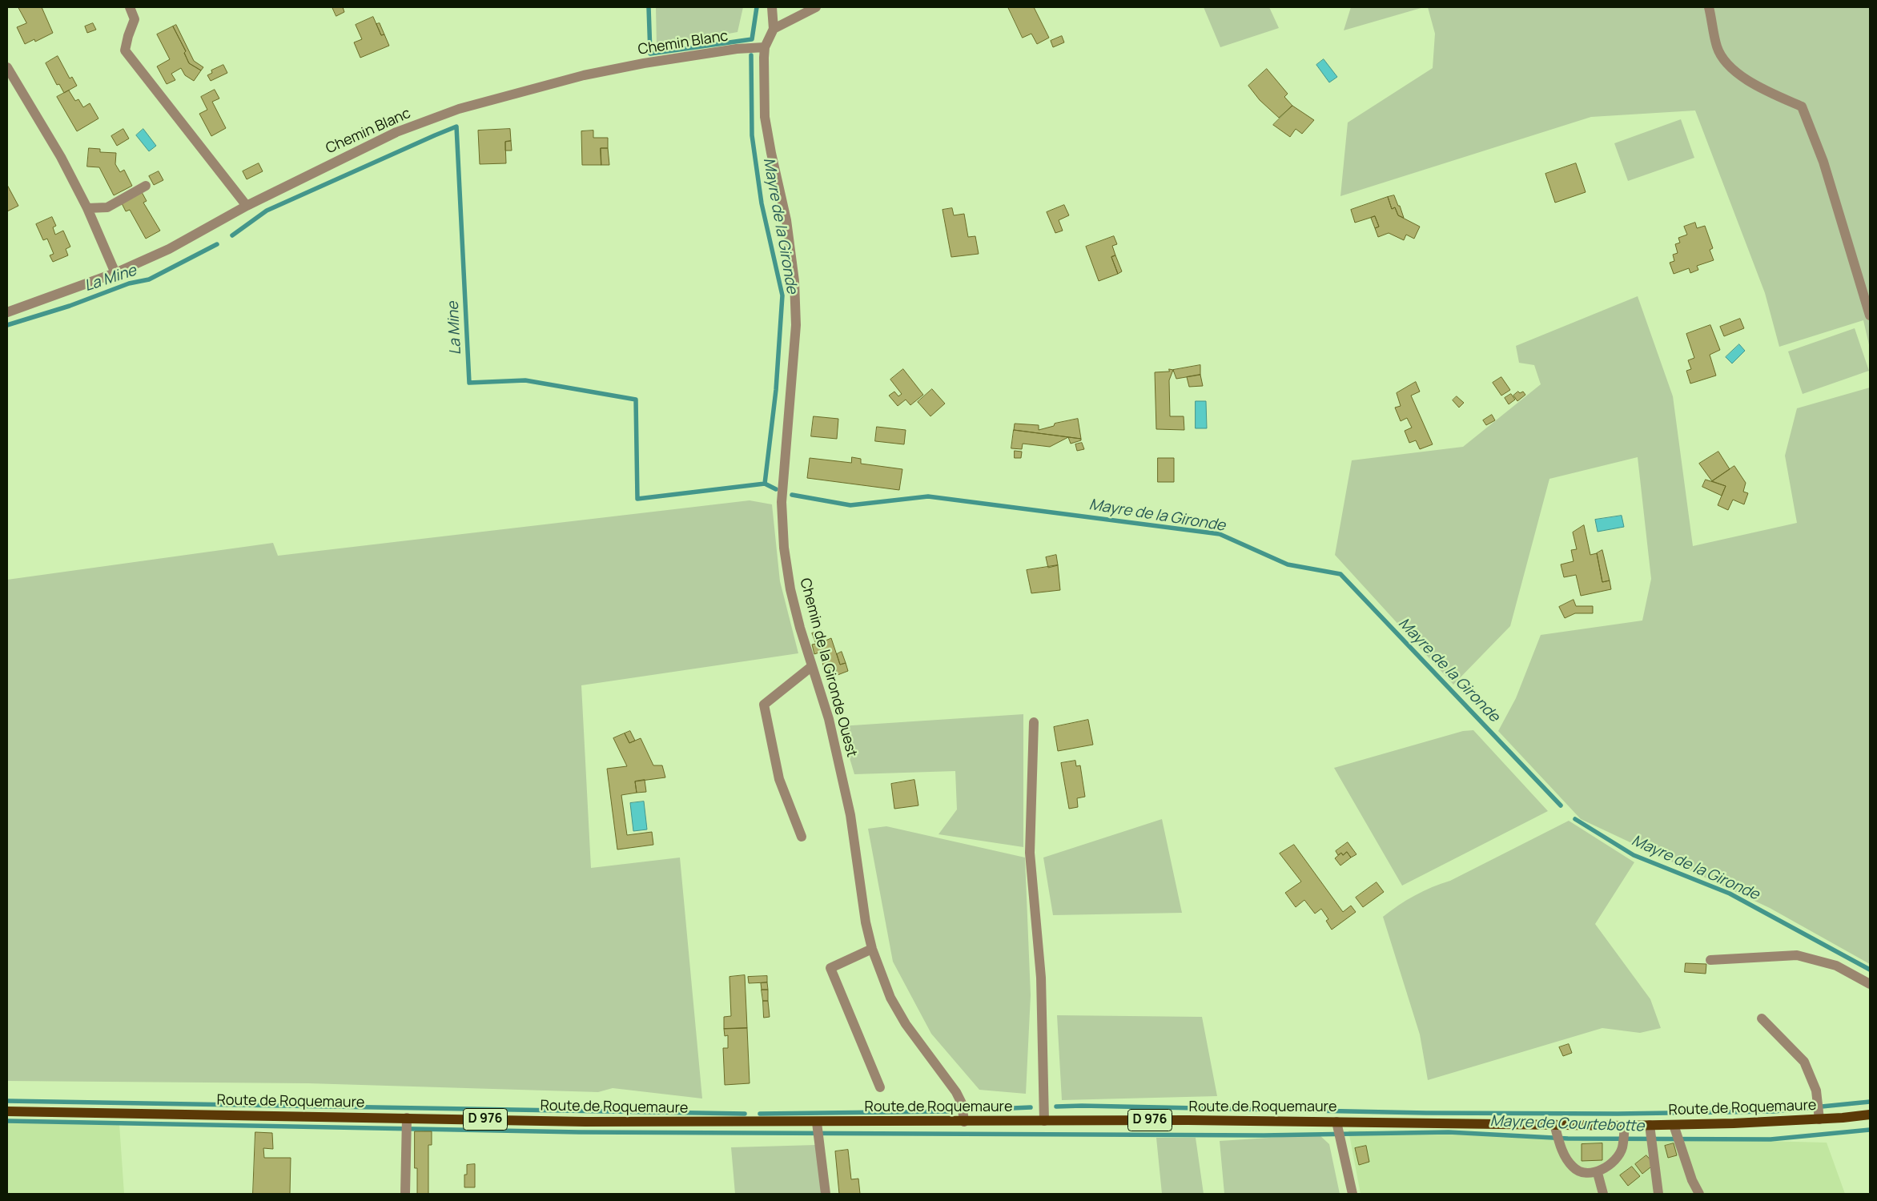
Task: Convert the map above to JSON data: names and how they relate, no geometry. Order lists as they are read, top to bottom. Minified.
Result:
{"streets":{"main road":["Route de Roquemaure","D 976"],"street":["Chemin Blanc","Chemin de la Gironde Ouest"]},"crossings":[["Chemin Blanc","Chemin de la Gironde Ouest"],["Chemin de la Gironde Ouest","Route de Roquemaure"]],"water":["Mayre de la Gironde","La Mine","Mayre de Courtebotte"]}
